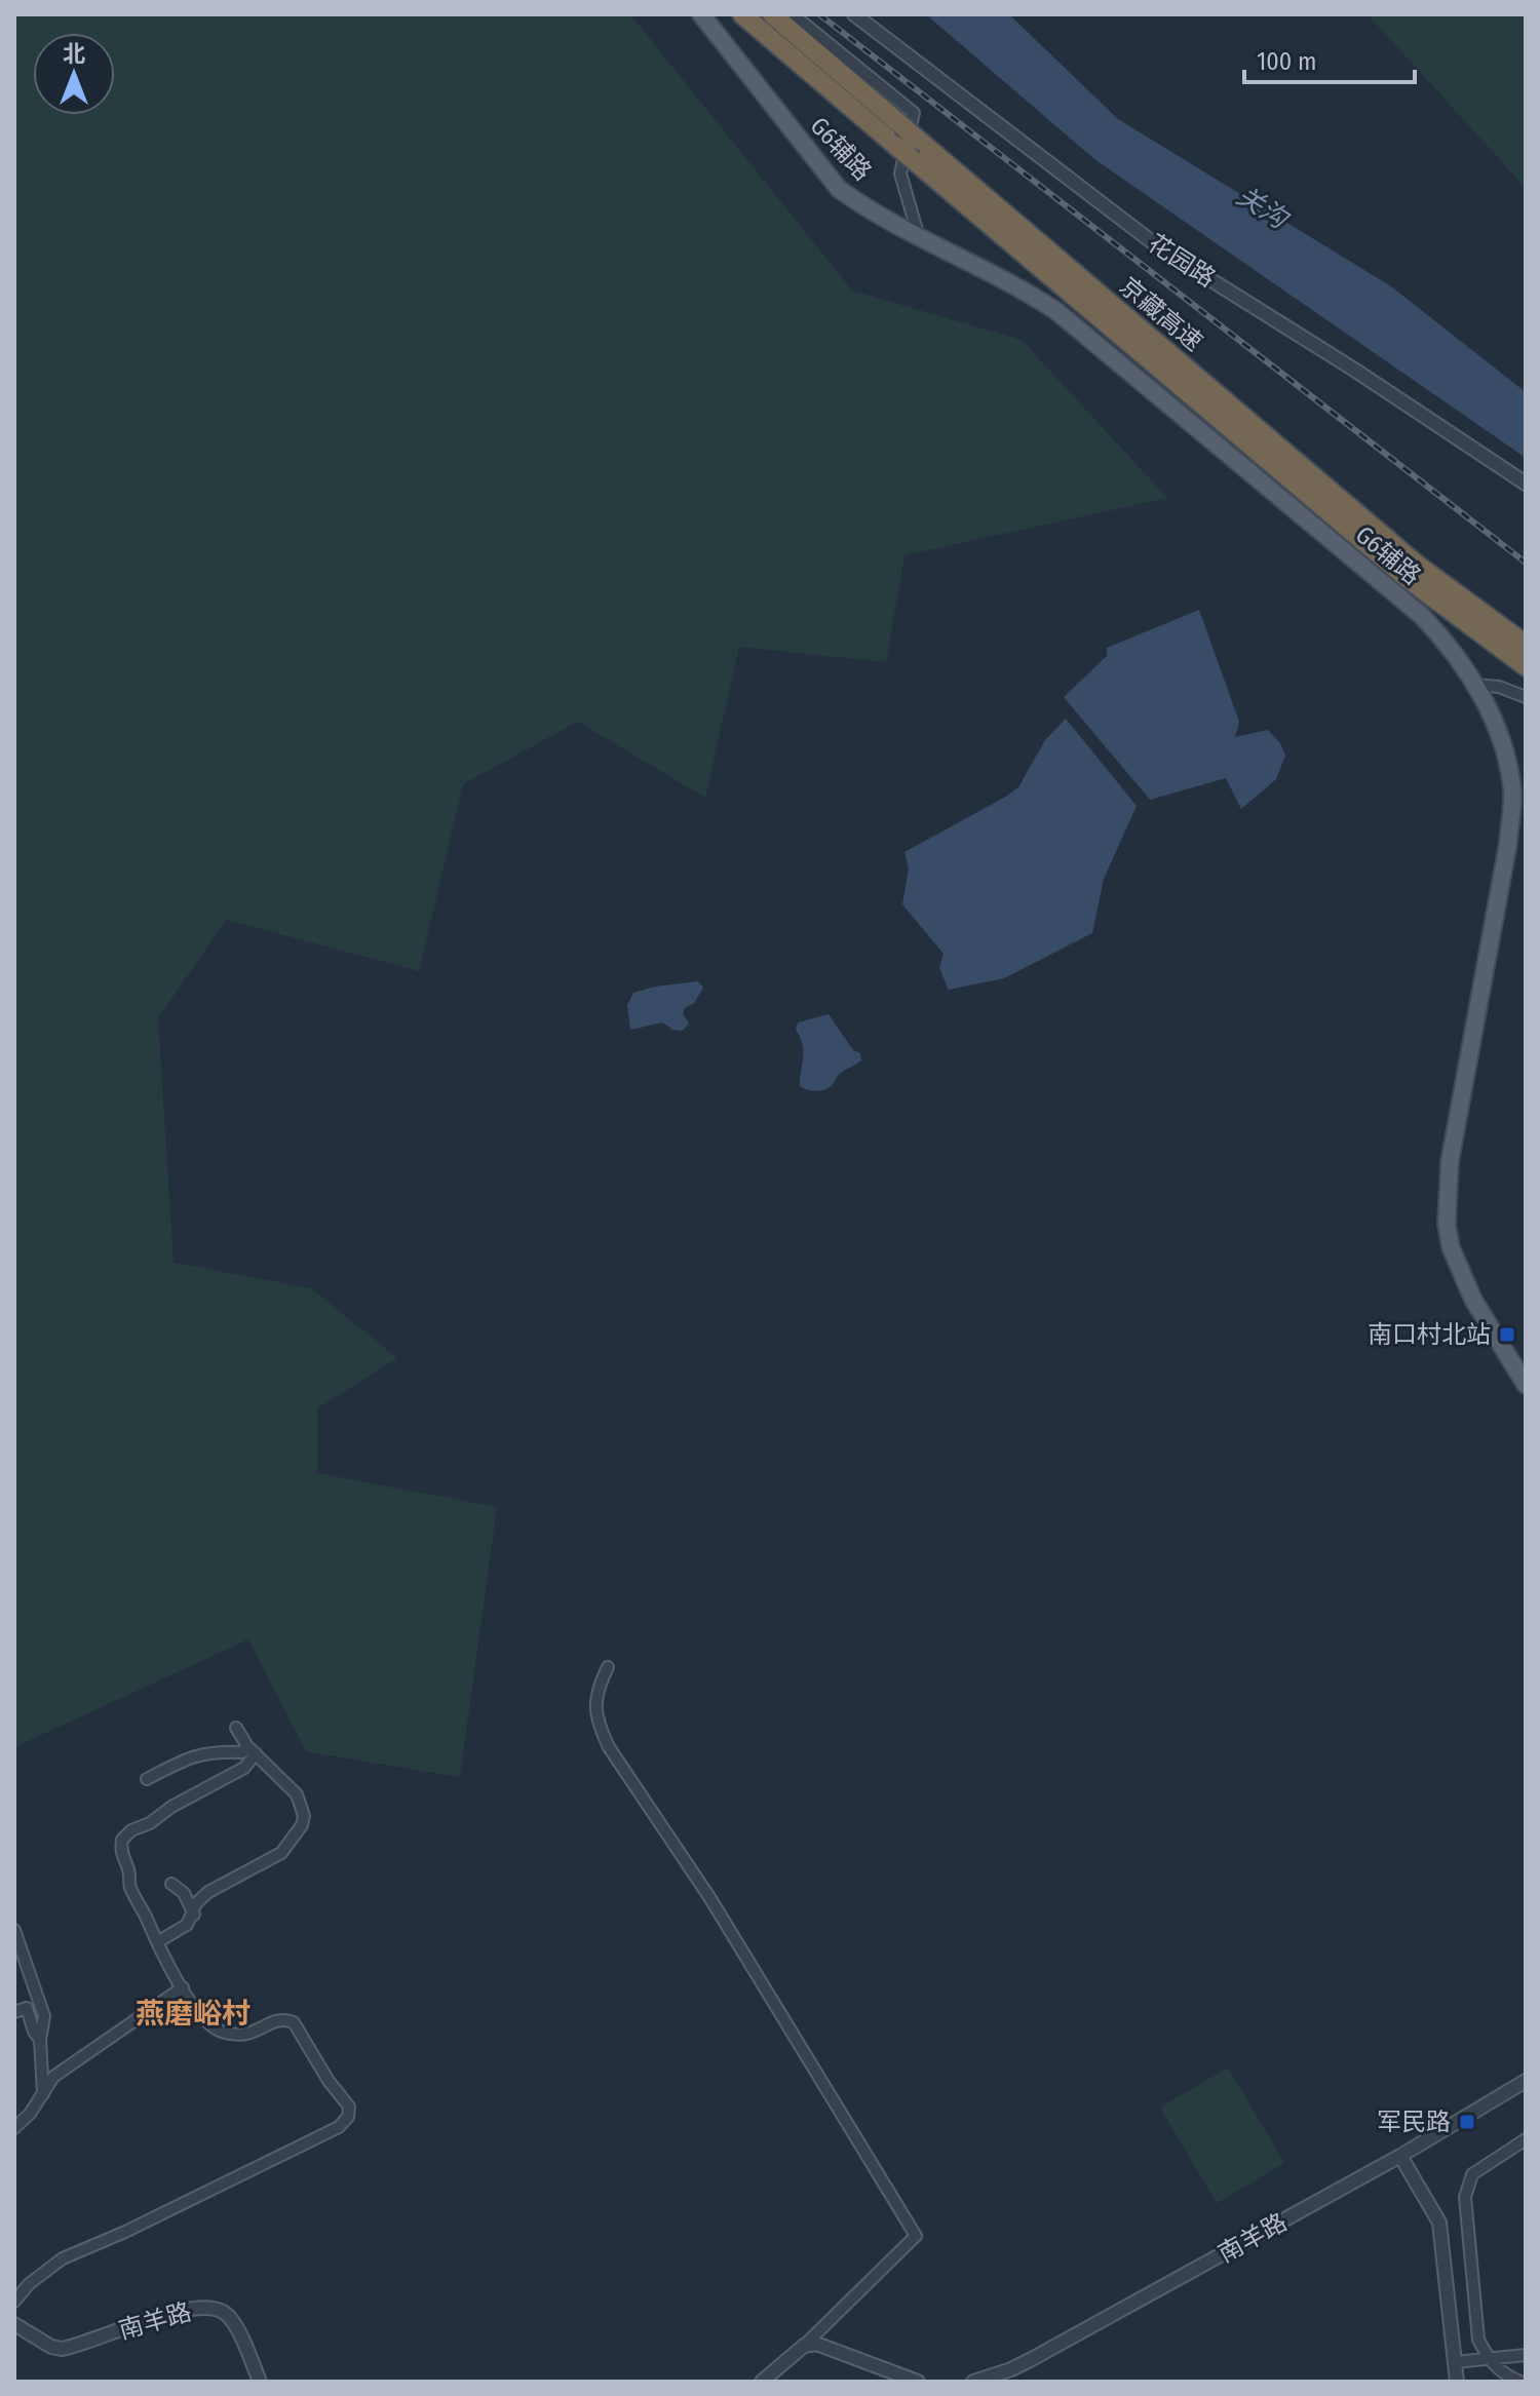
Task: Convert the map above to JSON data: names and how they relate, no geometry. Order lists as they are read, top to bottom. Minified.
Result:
{"streets":{"highway":["京藏高速"],"main road":["G6辅路"],"street":["花园路","南羊路"]},"districts":["燕磨峪村"],"water":["关沟"],"places":{"transit":["南口村北站","军民路"]},"scale_bar":"100 m","north":"top"}
